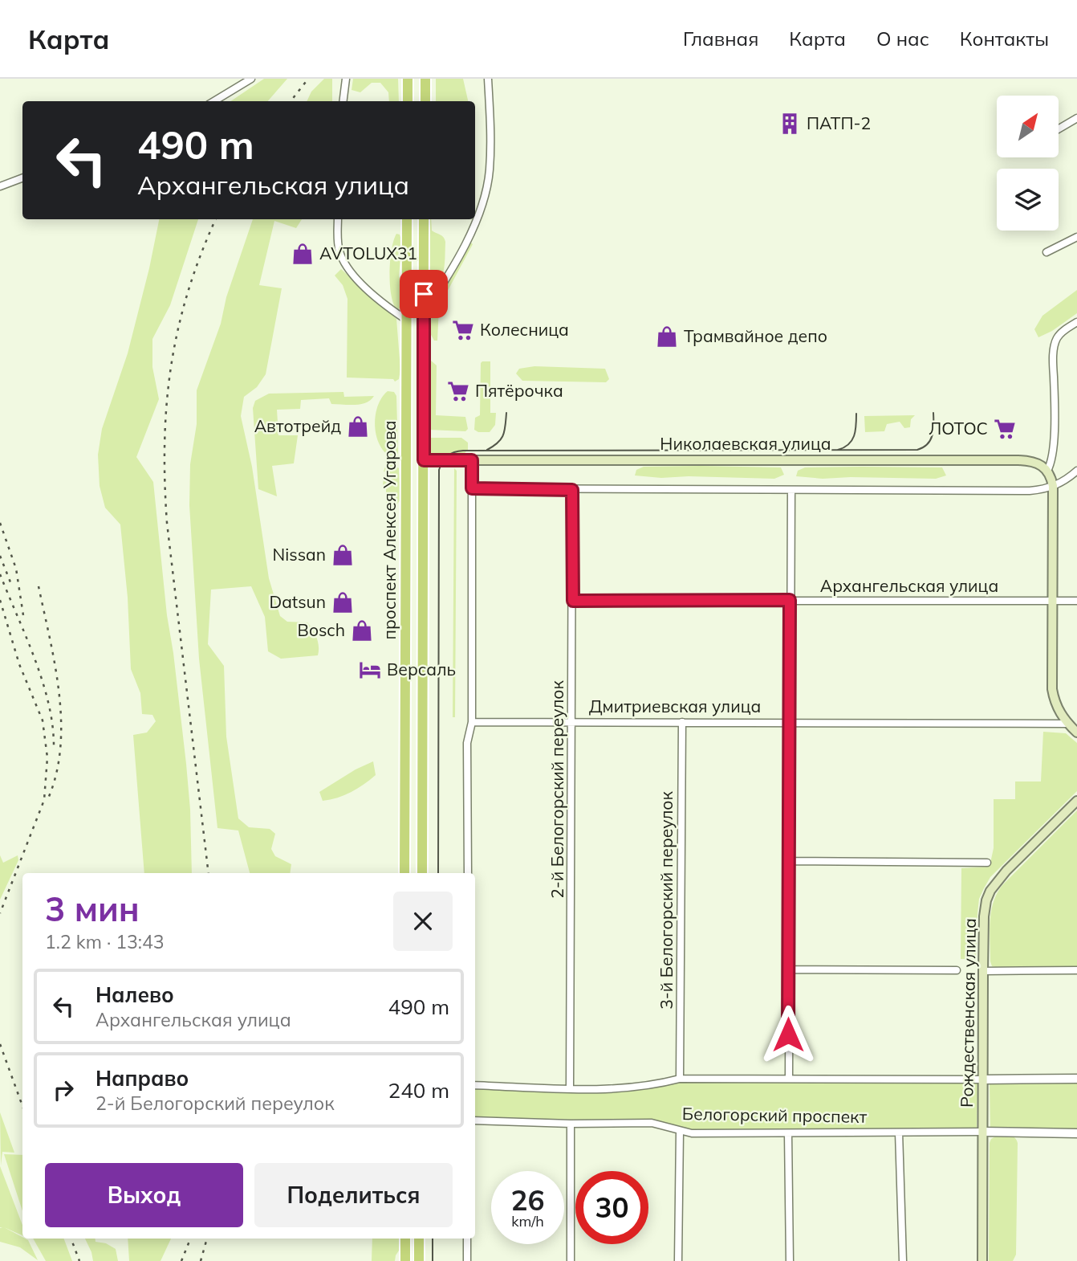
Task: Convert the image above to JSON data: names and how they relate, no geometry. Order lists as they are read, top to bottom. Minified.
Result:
{"streets":{"main road":["Николаевская улица","проспект Алексея Угарова","Рождественская улица"],"street":["Архангельская улица","Дмитриевская улица","2-й Белогорский переулок","3-й Белогорский переулок","Белогорский проспект"]},"crossings":[["Николаевская улица","проспект Алексея Угарова"],["Архангельская улица","2-й Белогорский переулок"],["Дмитриевская улица","2-й Белогорский переулок"],["Дмитриевская улица","3-й Белогорский переулок"],["Рождественская улица","Белогорский проспект"]],"places":{"building":["ПАТП-2"],"shop":["AVTOLUX31","Трамвайное депо","Автотрейд","Nissan","Datsun","Bosch"],"supermarket":["Колесница","Пятёрочка","ЛОТОС"],"hotel":["Версаль"]},"north":"top right","page":{"header":"Карта","nav":["Главная","Карта","О нас","Контакты"],"turn":["490 m","Архангельская улица"],"heading":["3 мин","1.2 km · 13:43"],"list":[{"name":"Налево","note":"Архангельская улица","value":"490 m"},{"name":"Направо","note":"2-й Белогорский переулок","value":"240 m"}],"buttons":["Выход","Поделиться"],"speed":"26 km/h","limit":"30"}}
